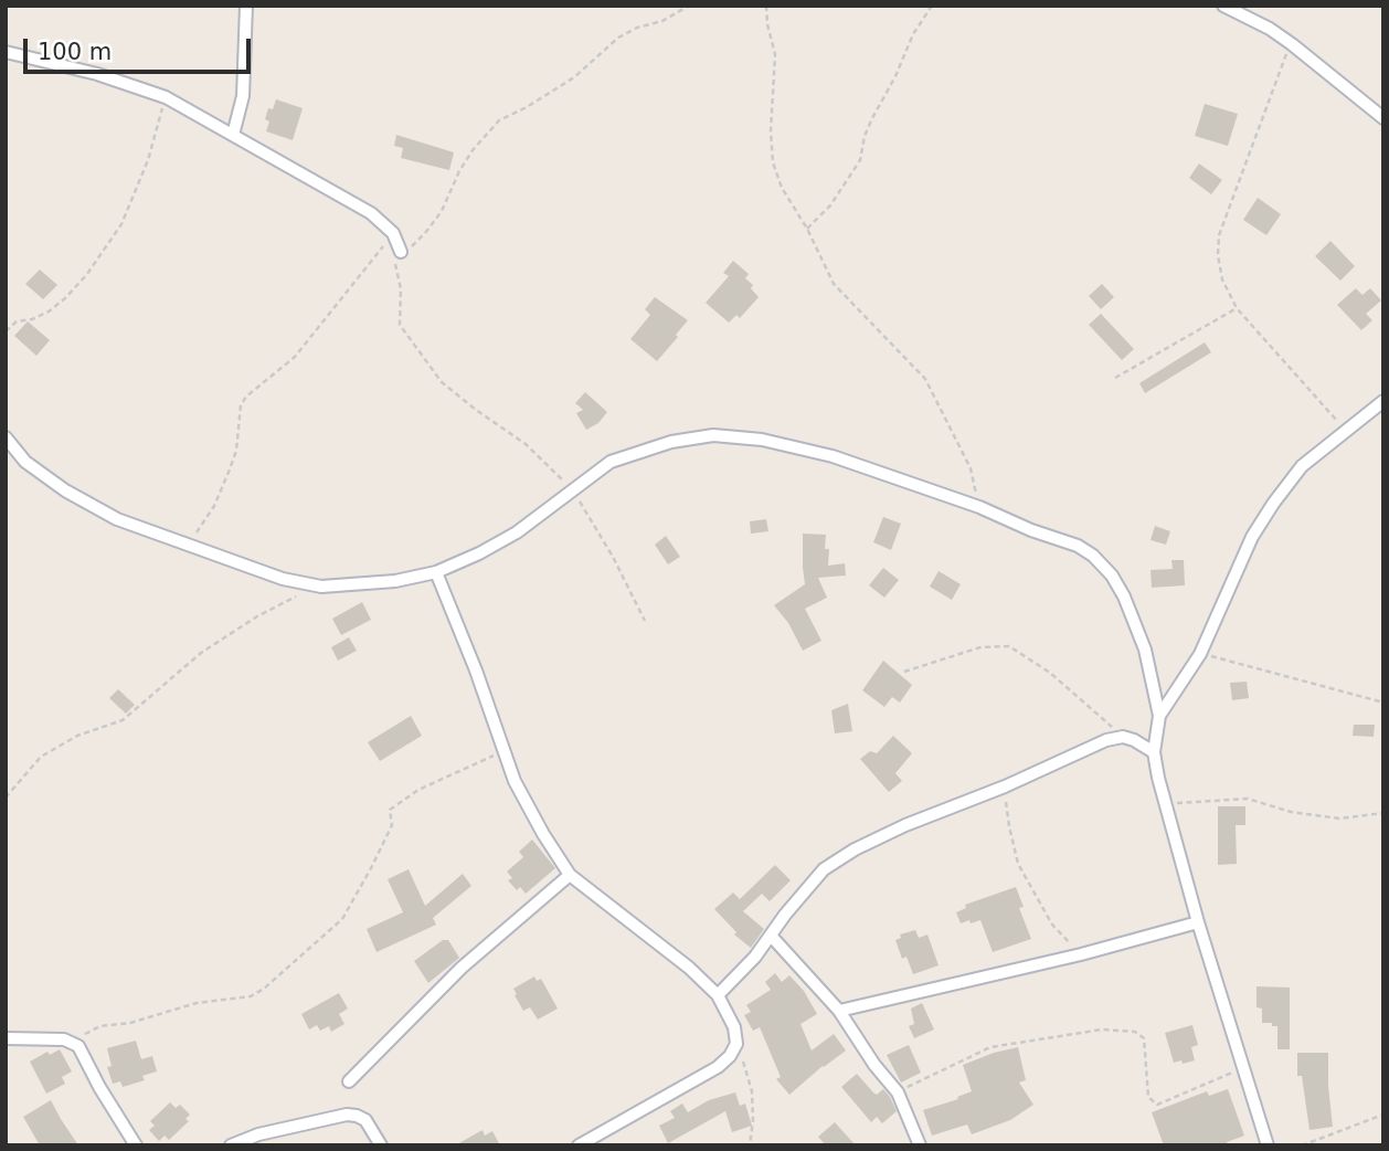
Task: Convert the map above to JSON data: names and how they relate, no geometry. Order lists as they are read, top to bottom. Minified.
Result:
{"scale_bar":"100 m"}
